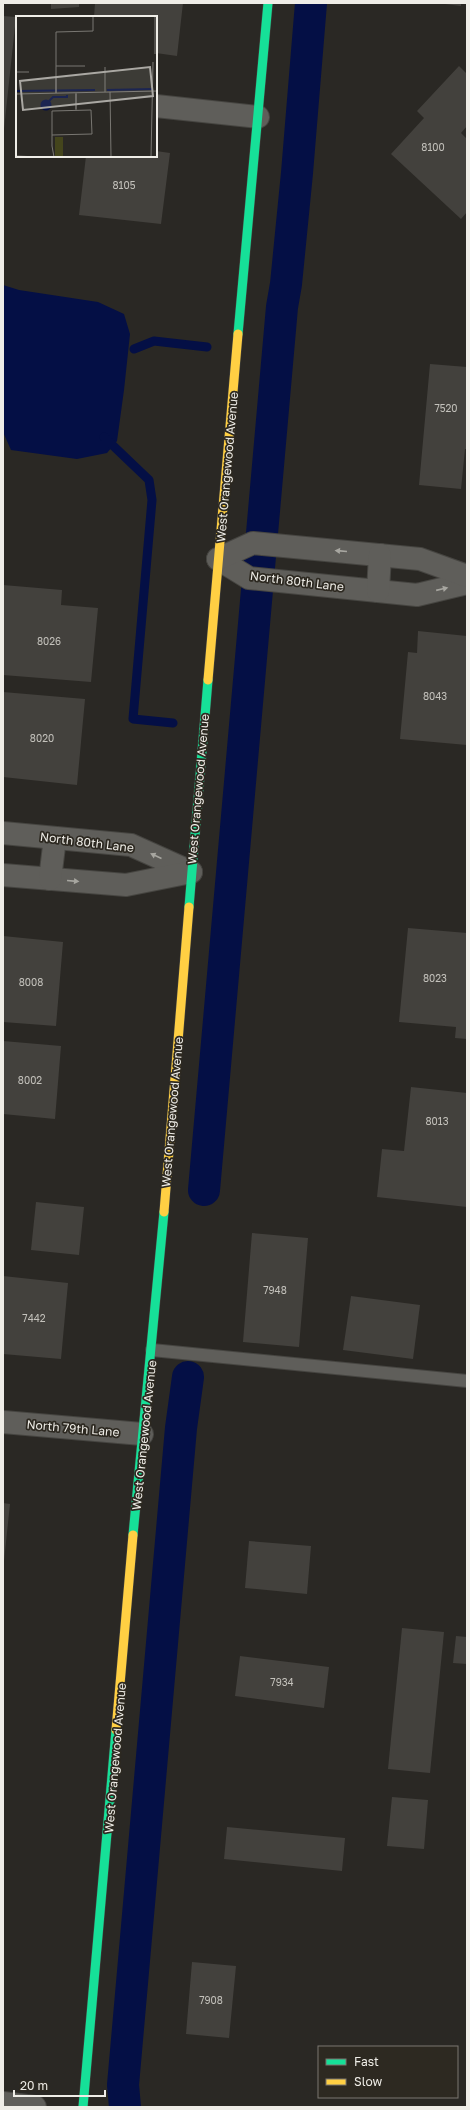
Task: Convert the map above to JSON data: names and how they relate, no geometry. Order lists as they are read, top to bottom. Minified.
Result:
{"streets":{"street":["West Orangewood Avenue","North 80th Lane","North 79th Lane"]},"crossings":[["West Orangewood Avenue","North 80th Lane"],["West Orangewood Avenue","North 79th Lane"]],"house_numbers":["8100","8105","7520","8026","8043","8020","8023","8008","8002","8013","7948","7442","7934","7908"],"legend":["Fast","Slow"],"scale_bar":"20 m"}
